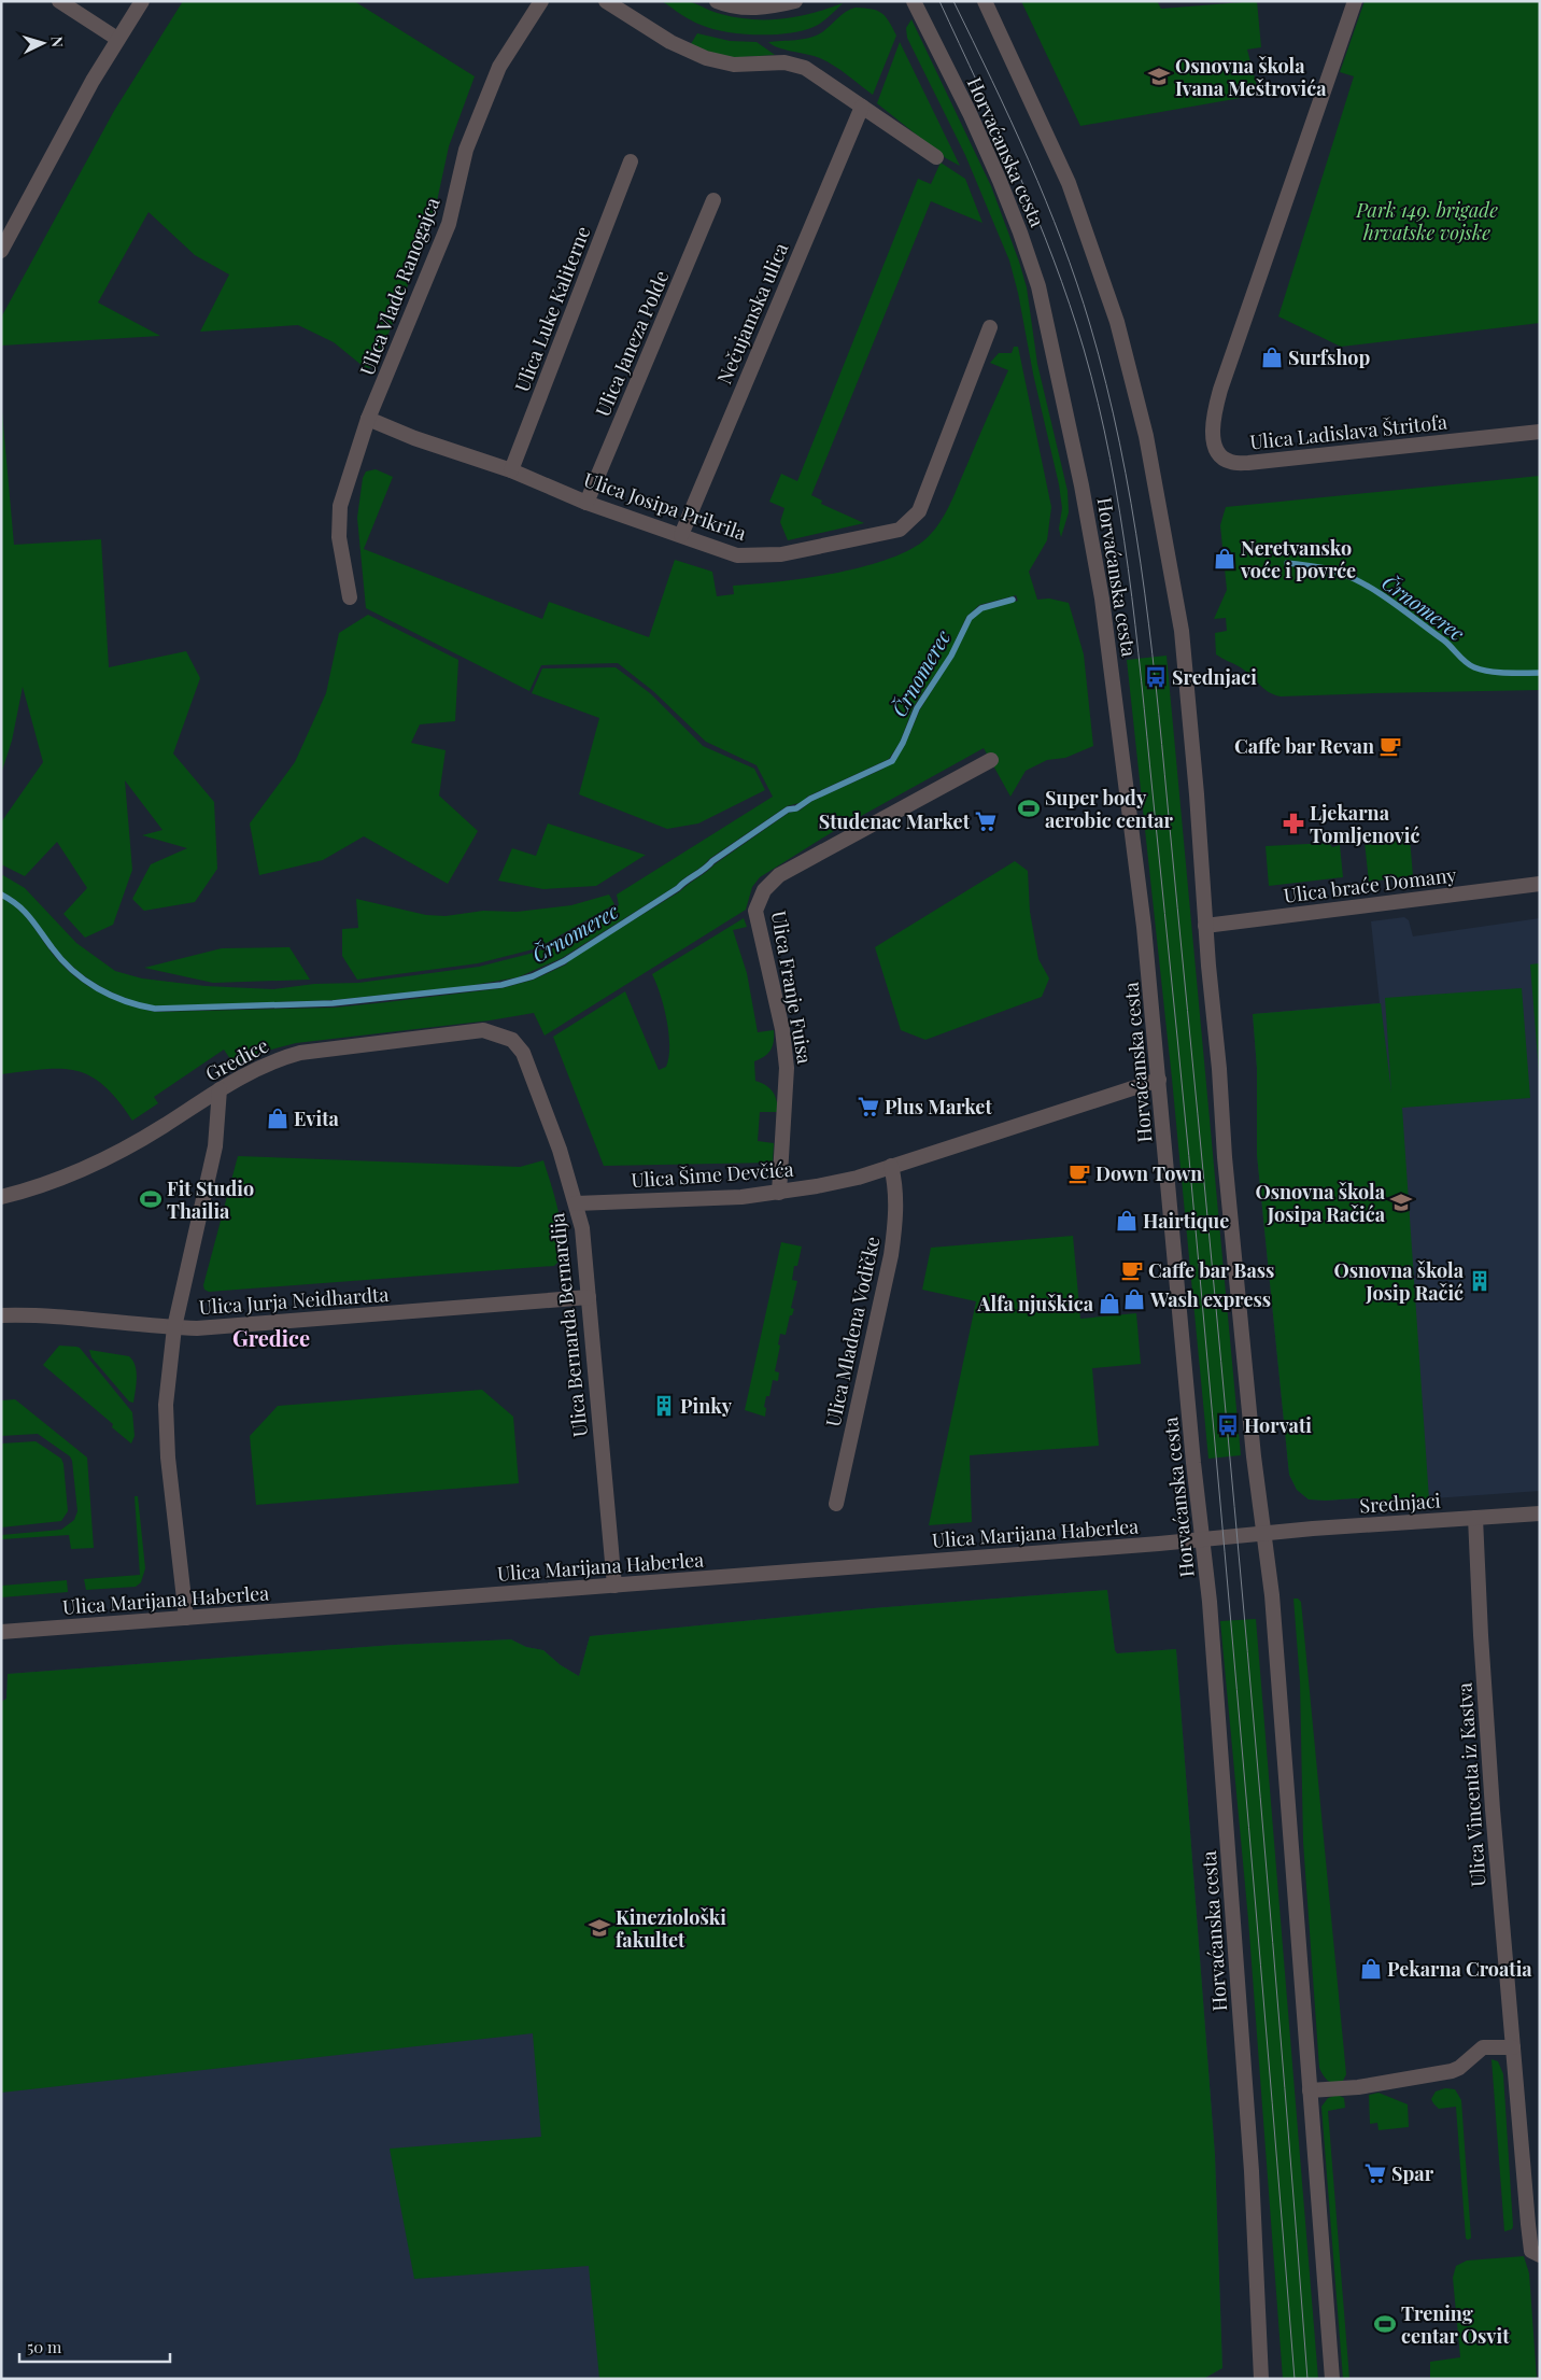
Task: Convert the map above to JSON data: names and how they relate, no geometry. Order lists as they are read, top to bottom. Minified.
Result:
{"streets":{"street":["Horvaćanska cesta","Ulica Vlade Ranogajca","Ulica Luke Kaliterne","Nečujamska ulica","Ulica Janeza Polde","Ulica Ladislava Štritofa","Ulica Josipa Prikrila","Ulica braće Domany","Ulica Franje Fuisa","Gredice","Ulica Šime Devčića","Ulica Jurja Neidhardta","Ulica Bernarda Bernardija","Ulica Mladena Vodičke","Srednjaci","Ulica Marijana Haberlea","Ulica Vincenta iz Kastva"]},"crossings":[["Horvaćanska cesta","Ulica Šime Devčića"],["Horvaćanska cesta","Srednjaci"],["Horvaćanska cesta","Ulica Marijana Haberlea"],["Ulica Vlade Ranogajca","Ulica Josipa Prikrila"],["Ulica Luke Kaliterne","Ulica Josipa Prikrila"],["Nečujamska ulica","Ulica Josipa Prikrila"],["Ulica Janeza Polde","Ulica Josipa Prikrila"],["Ulica Franje Fuisa","Ulica Šime Devčića"],["Gredice","Ulica Bernarda Bernardija"],["Ulica Šime Devčića","Ulica Bernarda Bernardija"],["Ulica Šime Devčića","Ulica Mladena Vodičke"],["Ulica Jurja Neidhardta","Ulica Bernarda Bernardija"],["Ulica Bernarda Bernardija","Ulica Marijana Haberlea"],["Srednjaci","Ulica Marijana Haberlea"],["Srednjaci","Ulica Vincenta iz Kastva"]],"districts":["Gredice"],"water":["Črnomerec"],"parks":["Park 149. brigade hrvatske vojske"],"places":{"school or university":["Osnovna škola Ivana Meštrovića","Osnovna škola Josipa Račića","Kineziološki fakultet"],"shop":["Surfshop","Neretvansko voće i povrće","Evita","Hairtique","Wash express","Alfa njuškica","Pekarna Croatia"],"bus stop":["Srednjaci","Horvati"],"cafe":["Caffe bar Revan","Down Town","Caffe bar Bass"],"sports":["Super body aerobic centar","Fit Studio Thailia","Trening centar Osvit"],"supermarket":["Studenac Market","Plus Market","Spar"],"pharmacy":["Ljekarna Tomljenović"],"building":["Osnovna škola Josip Račić","Pinky"]},"scale_bar":"50 m","north":"right"}
